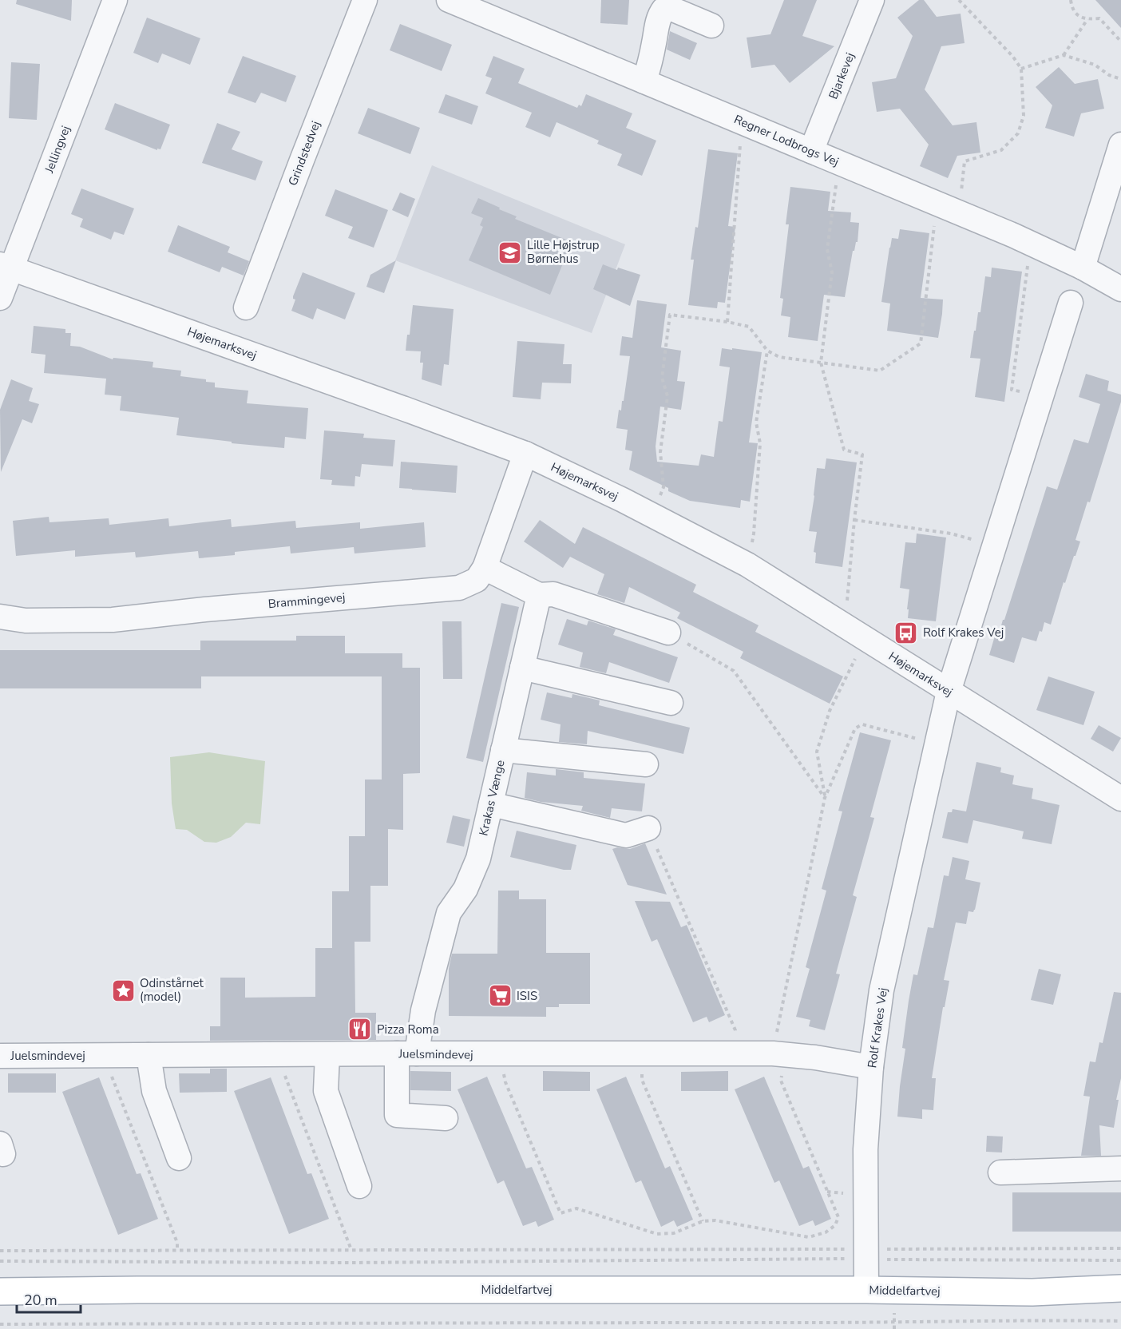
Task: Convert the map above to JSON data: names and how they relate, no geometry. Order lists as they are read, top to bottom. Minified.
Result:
{"streets":{"main road":["Middelfartvej"],"street":["Bjarkevej","Regner Lodbrogs Vej","Jellingvej","Grindstedvej","Højemarksvej","Brammingevej","Krakas Vænge","Rolf Krakes Vej","Juelsmindevej"]},"crossings":[["Bjarkevej","Regner Lodbrogs Vej"],["Jellingvej","Højemarksvej"],["Højemarksvej","Brammingevej"],["Højemarksvej","Rolf Krakes Vej"],["Krakas Vænge","Juelsmindevej"],["Rolf Krakes Vej","Juelsmindevej"],["Rolf Krakes Vej","Middelfartvej"]],"places":{"school or university":["Lille Højstrup Børnehus"],"bus stop":["Rolf Krakes Vej"],"place":["Odinstårnet (model)"],"supermarket":["ISIS"],"restaurant":["Pizza Roma"]},"scale_bar":"20 m"}
